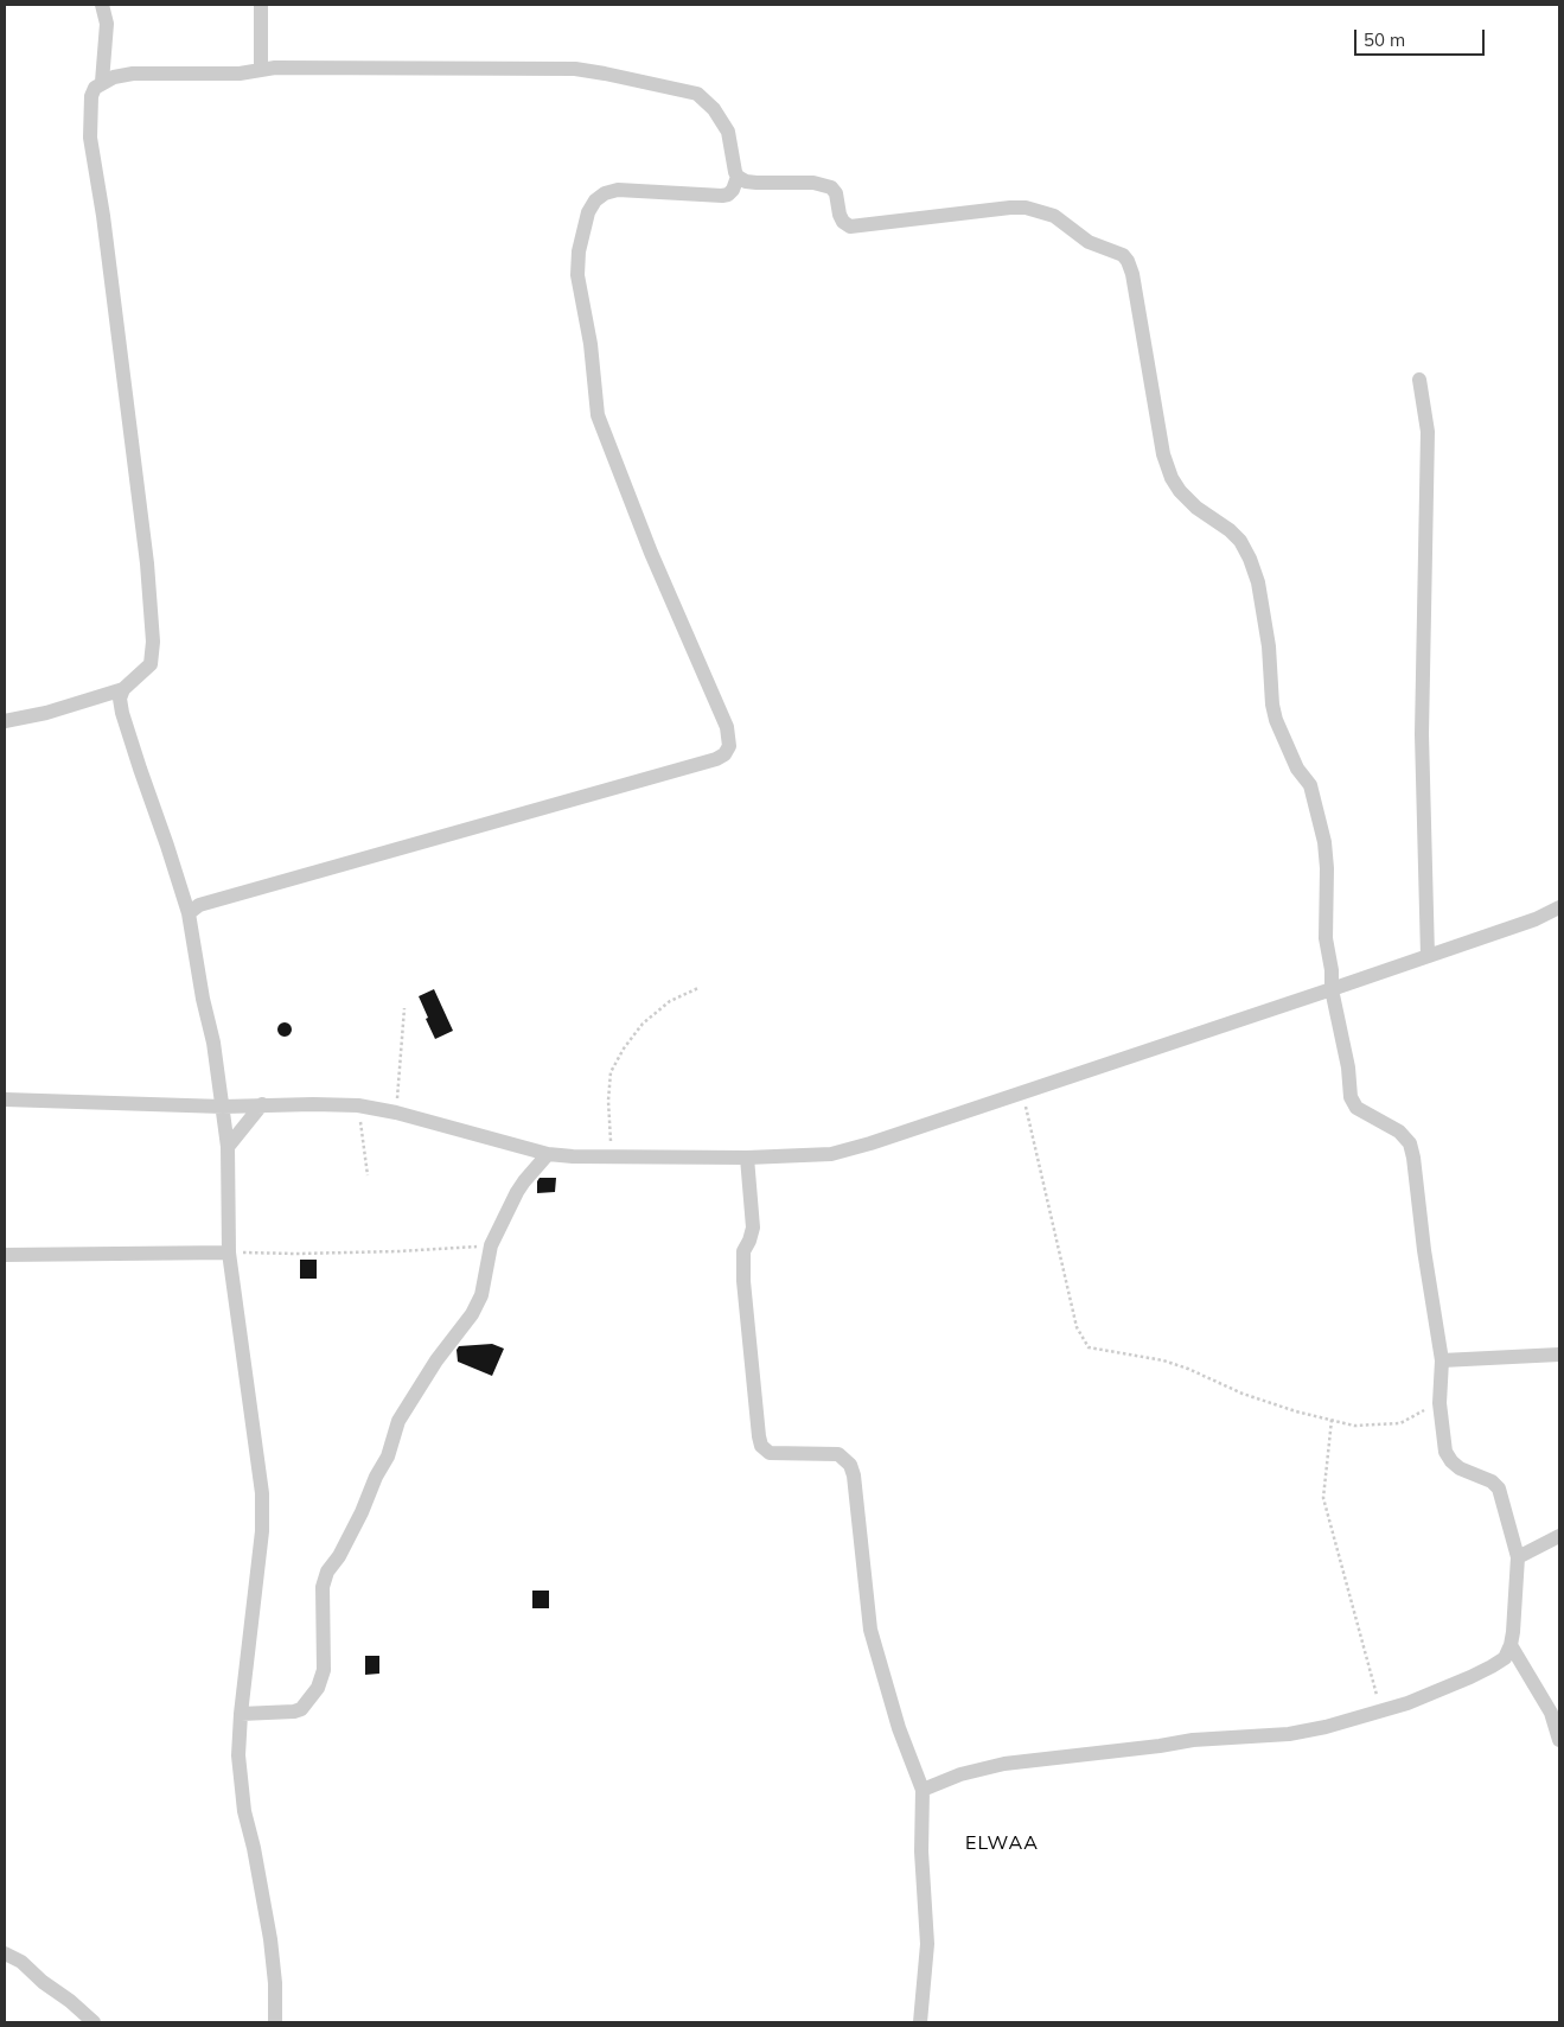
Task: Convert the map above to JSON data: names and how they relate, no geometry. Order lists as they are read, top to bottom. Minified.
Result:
{"districts":["ELWAA"],"scale_bar":"50 m"}
